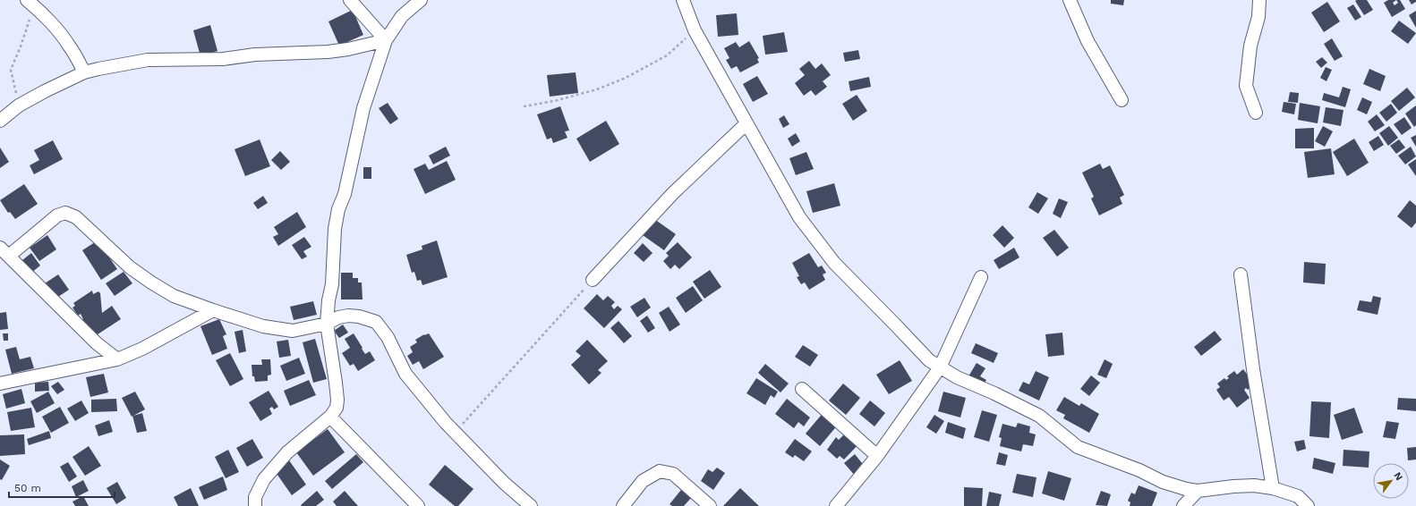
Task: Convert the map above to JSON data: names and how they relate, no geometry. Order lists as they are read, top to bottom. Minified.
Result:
{"scale_bar":"50 m","north":"top right"}
